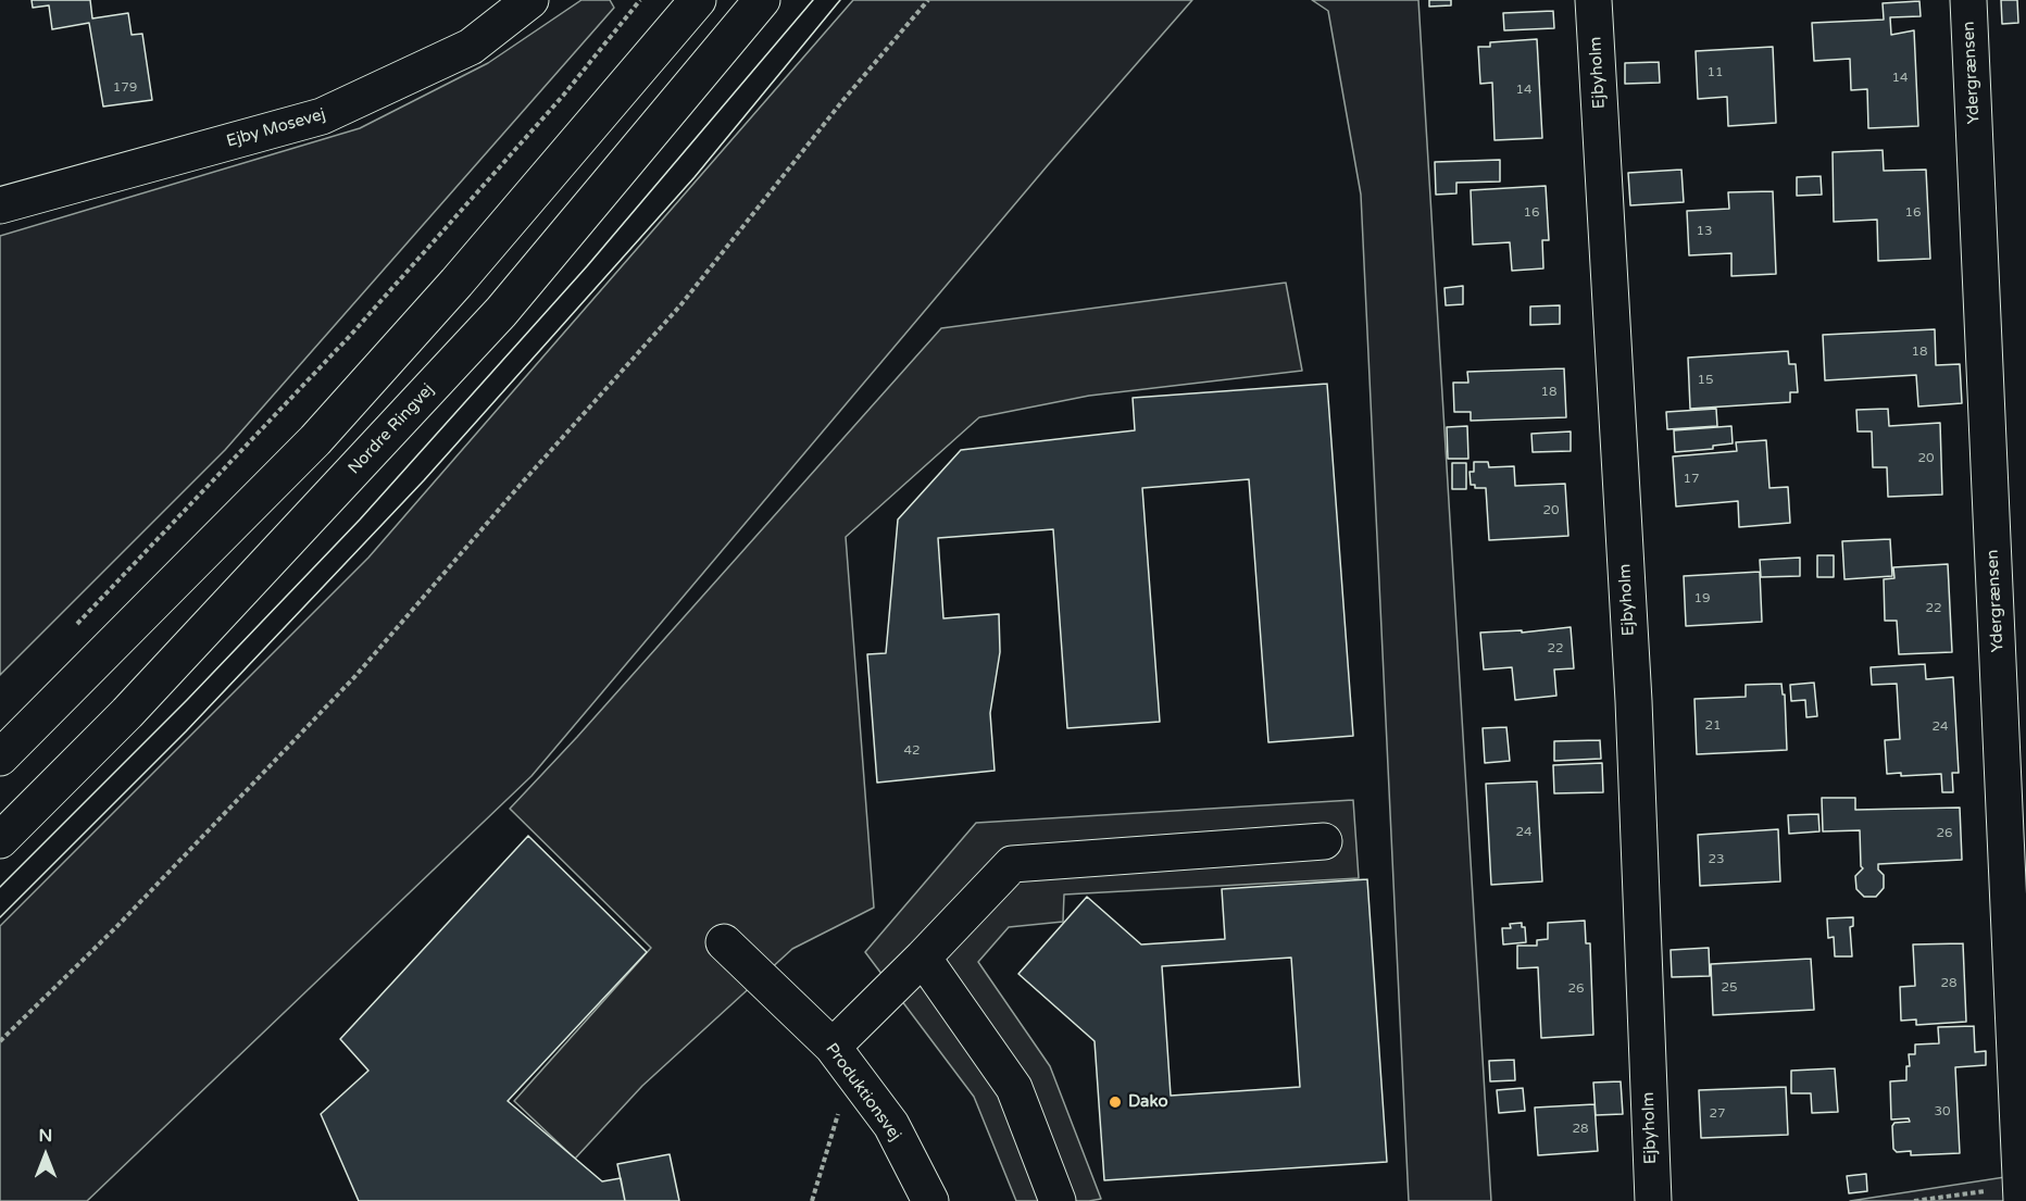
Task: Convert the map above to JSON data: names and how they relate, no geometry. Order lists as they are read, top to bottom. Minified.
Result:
{"streets":{"street":["Ejbyholm","Ydergrænsen","Ejby Mosevej","Nordre Ringvej","Produktionsvej"]},"places":["Dako"],"house_numbers":["11","14","179","14","16","16","13","18","15","18","20","17","20","19","22","22","21","24","42","24","26","23","28","25","26","30","27","28"],"north":"top"}
